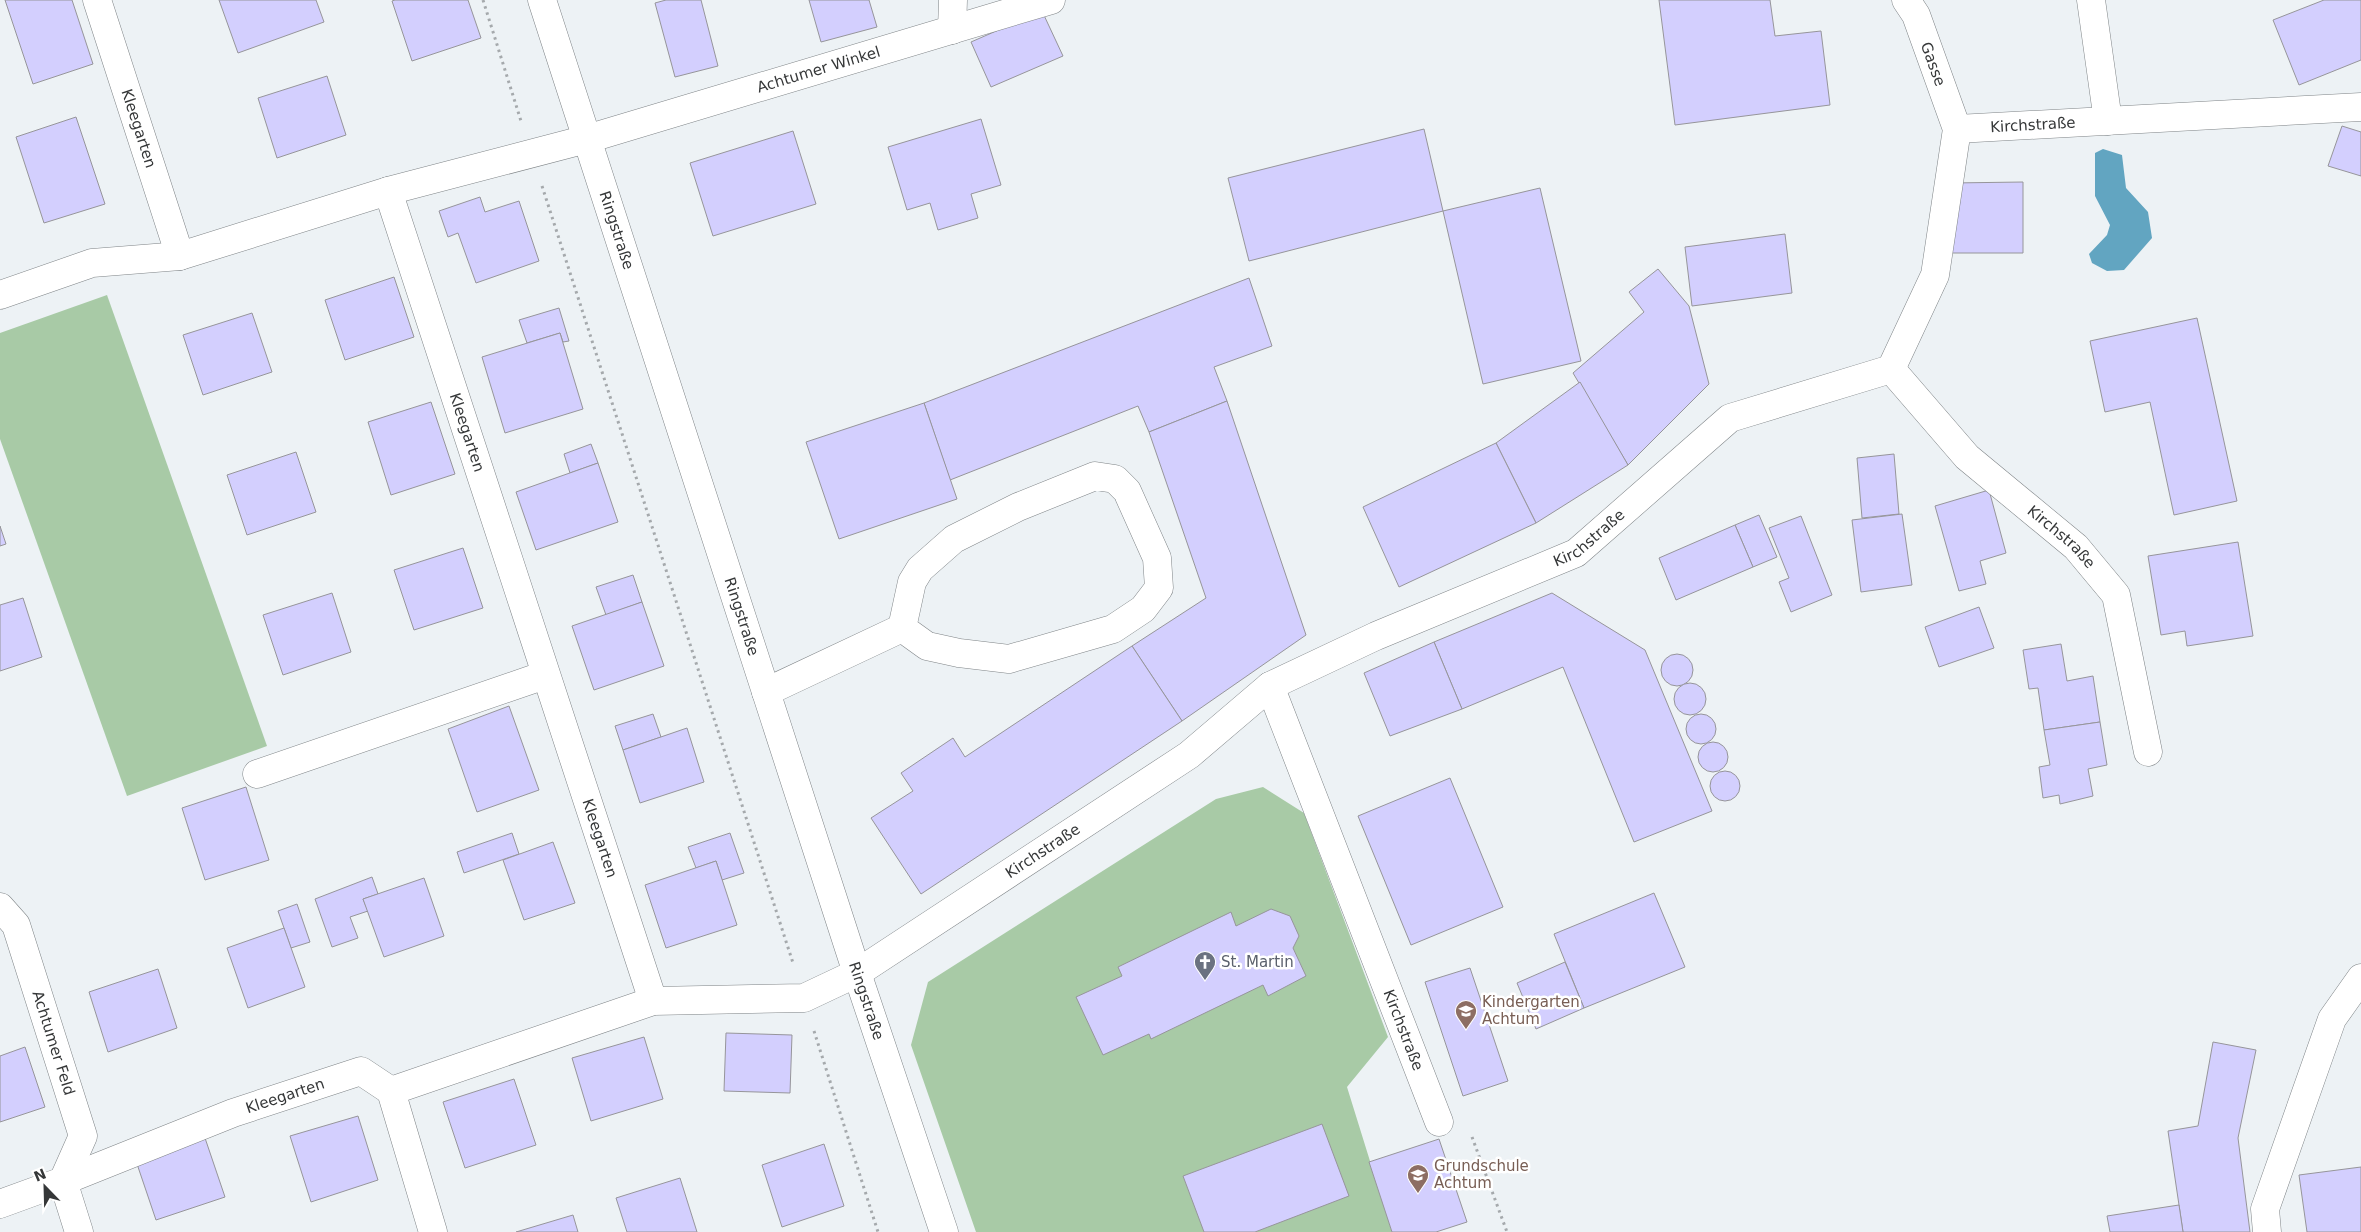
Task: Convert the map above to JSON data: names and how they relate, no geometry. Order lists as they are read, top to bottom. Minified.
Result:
{"streets":{"street":["Gasse","Achtumer Winkel","Kirchstraße","Kleegarten","Ringstraße","Achtumer Feld"]},"crossings":[["Gasse","Kirchstraße"],["Achtumer Winkel","Ringstraße"],["Kirchstraße","Ringstraße"],["Kleegarten","Achtumer Feld"]],"places":{"church":["St. Martin"],"school or university":["Kindergarten Achtum","Grundschule Achtum"]},"north":"top left"}
